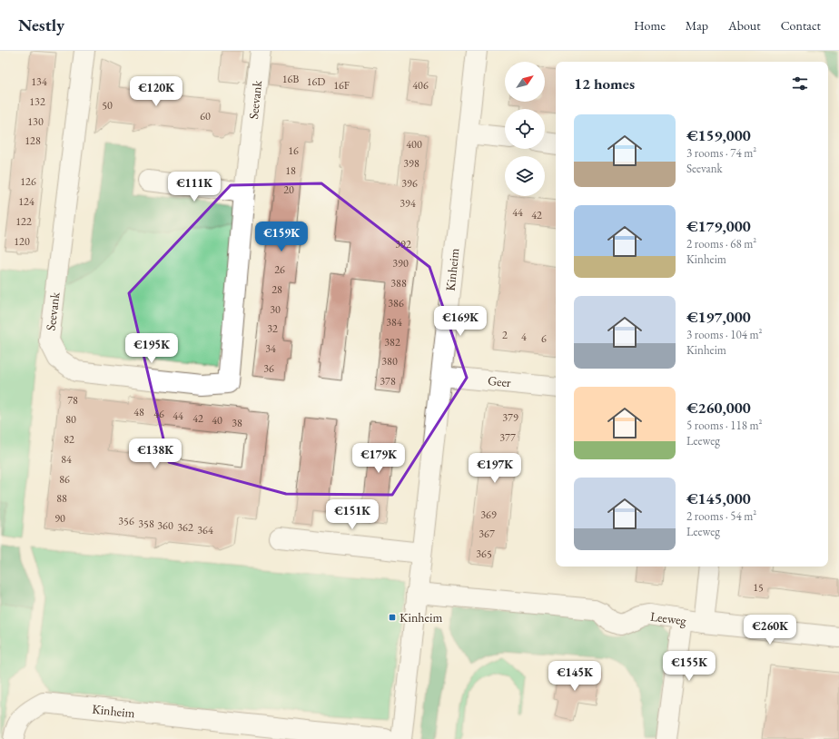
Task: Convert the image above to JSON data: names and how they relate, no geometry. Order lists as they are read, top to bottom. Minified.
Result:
{"streets":{"street":["Seevank","Kinheim","Geer","Leeweg"]},"crossings":[["Kinheim","Geer"],["Kinheim","Leeweg"]],"places":{"transit":["Kinheim"]},"house_numbers":["16B","134","16D","16F","406","132","50","60","130","128","400","16","398","18","126","396","20","124","394","44","42","122","120","392","390","26","388","28","386","30","384","32","2","4","6","382","34","380","36","378","78","48","46","44","379","42","80","40","38","377","82","84","86","88","369","90","356","358","360","362","364","367","365","15"],"north":"top right","page":{"header":"Nestly","nav":["Home","Map","About","Contact"],"heading":"12 homes","price":["€120K","€111K","€159K","€169K","€195K","€138K","€179K","€197K","€151K","€260K","€155K","€145K"],"list":[{"name":"€159,000","note":"3 rooms · 74 m² · Seevank"},{"name":"€179,000","note":"2 rooms · 68 m² · Kinheim"},{"name":"€197,000","note":"3 rooms · 104 m² · Kinheim"},{"name":"€260,000","note":"5 rooms · 118 m² · Leeweg"},{"name":"€145,000","note":"2 rooms · 54 m² · Leeweg"}]}}
